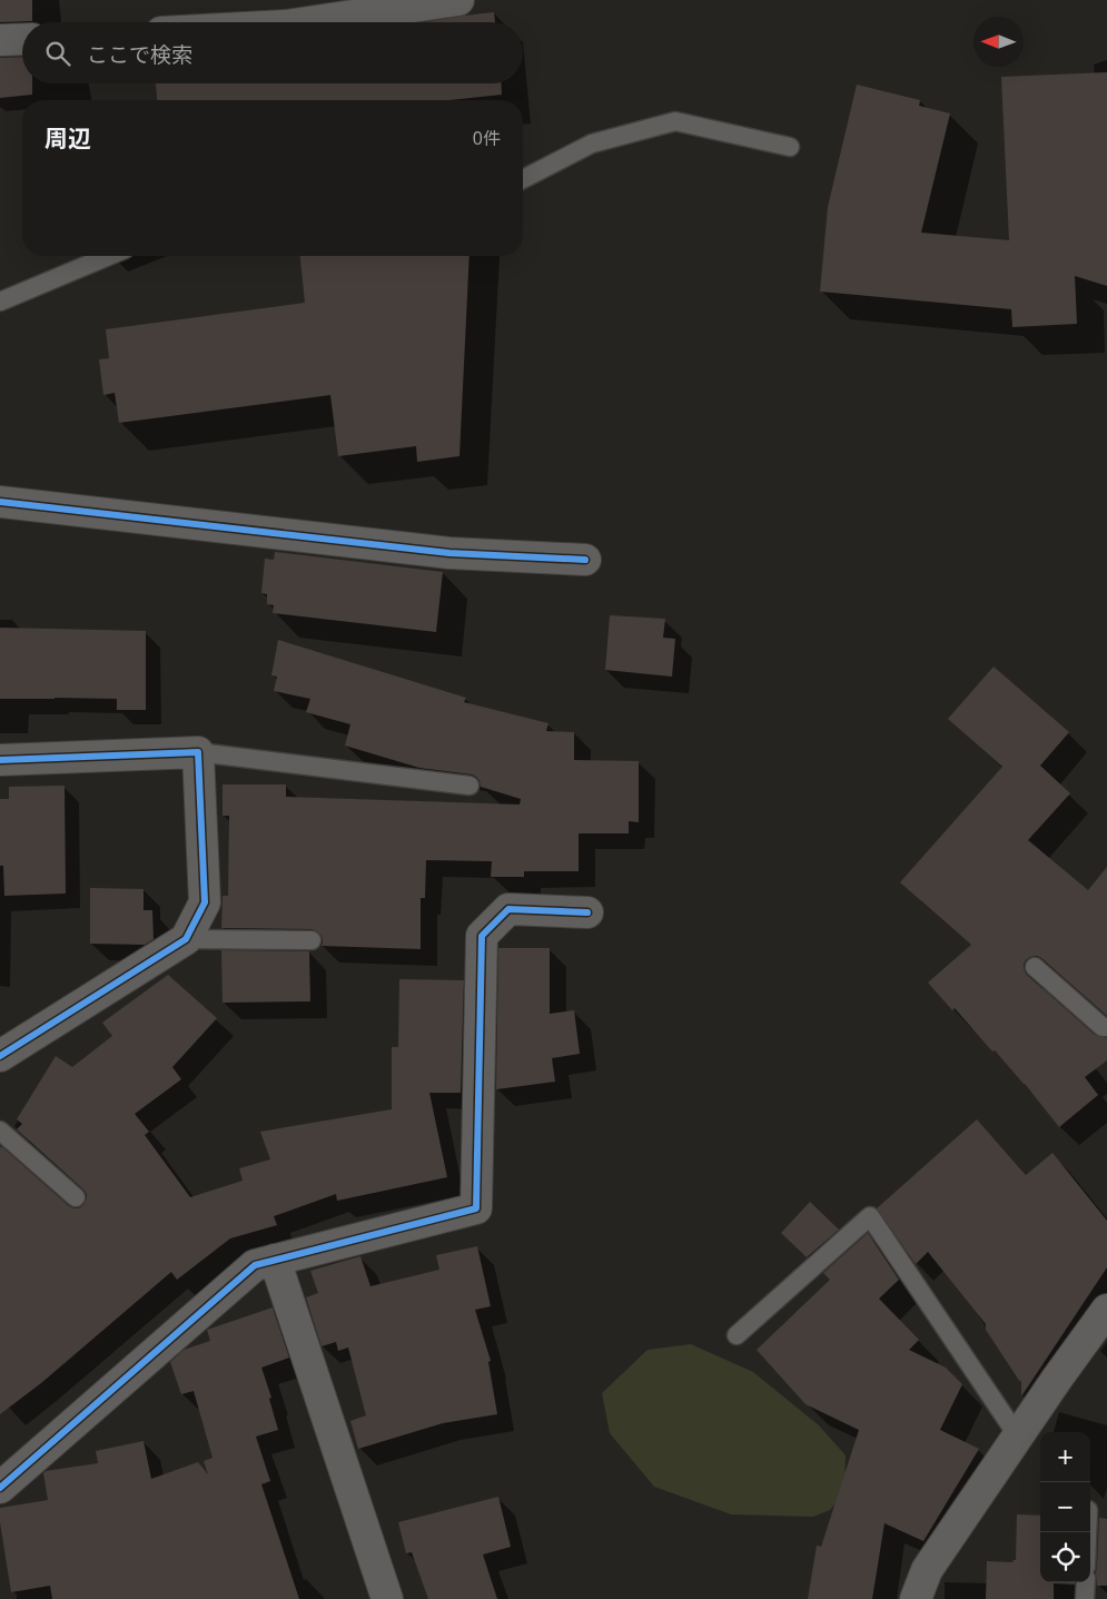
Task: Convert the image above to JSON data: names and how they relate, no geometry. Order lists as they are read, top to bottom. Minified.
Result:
{"north":"left","page":{"search":"ここで検索","heading":["周辺","0件"],"map_buttons":["+","−"]}}
